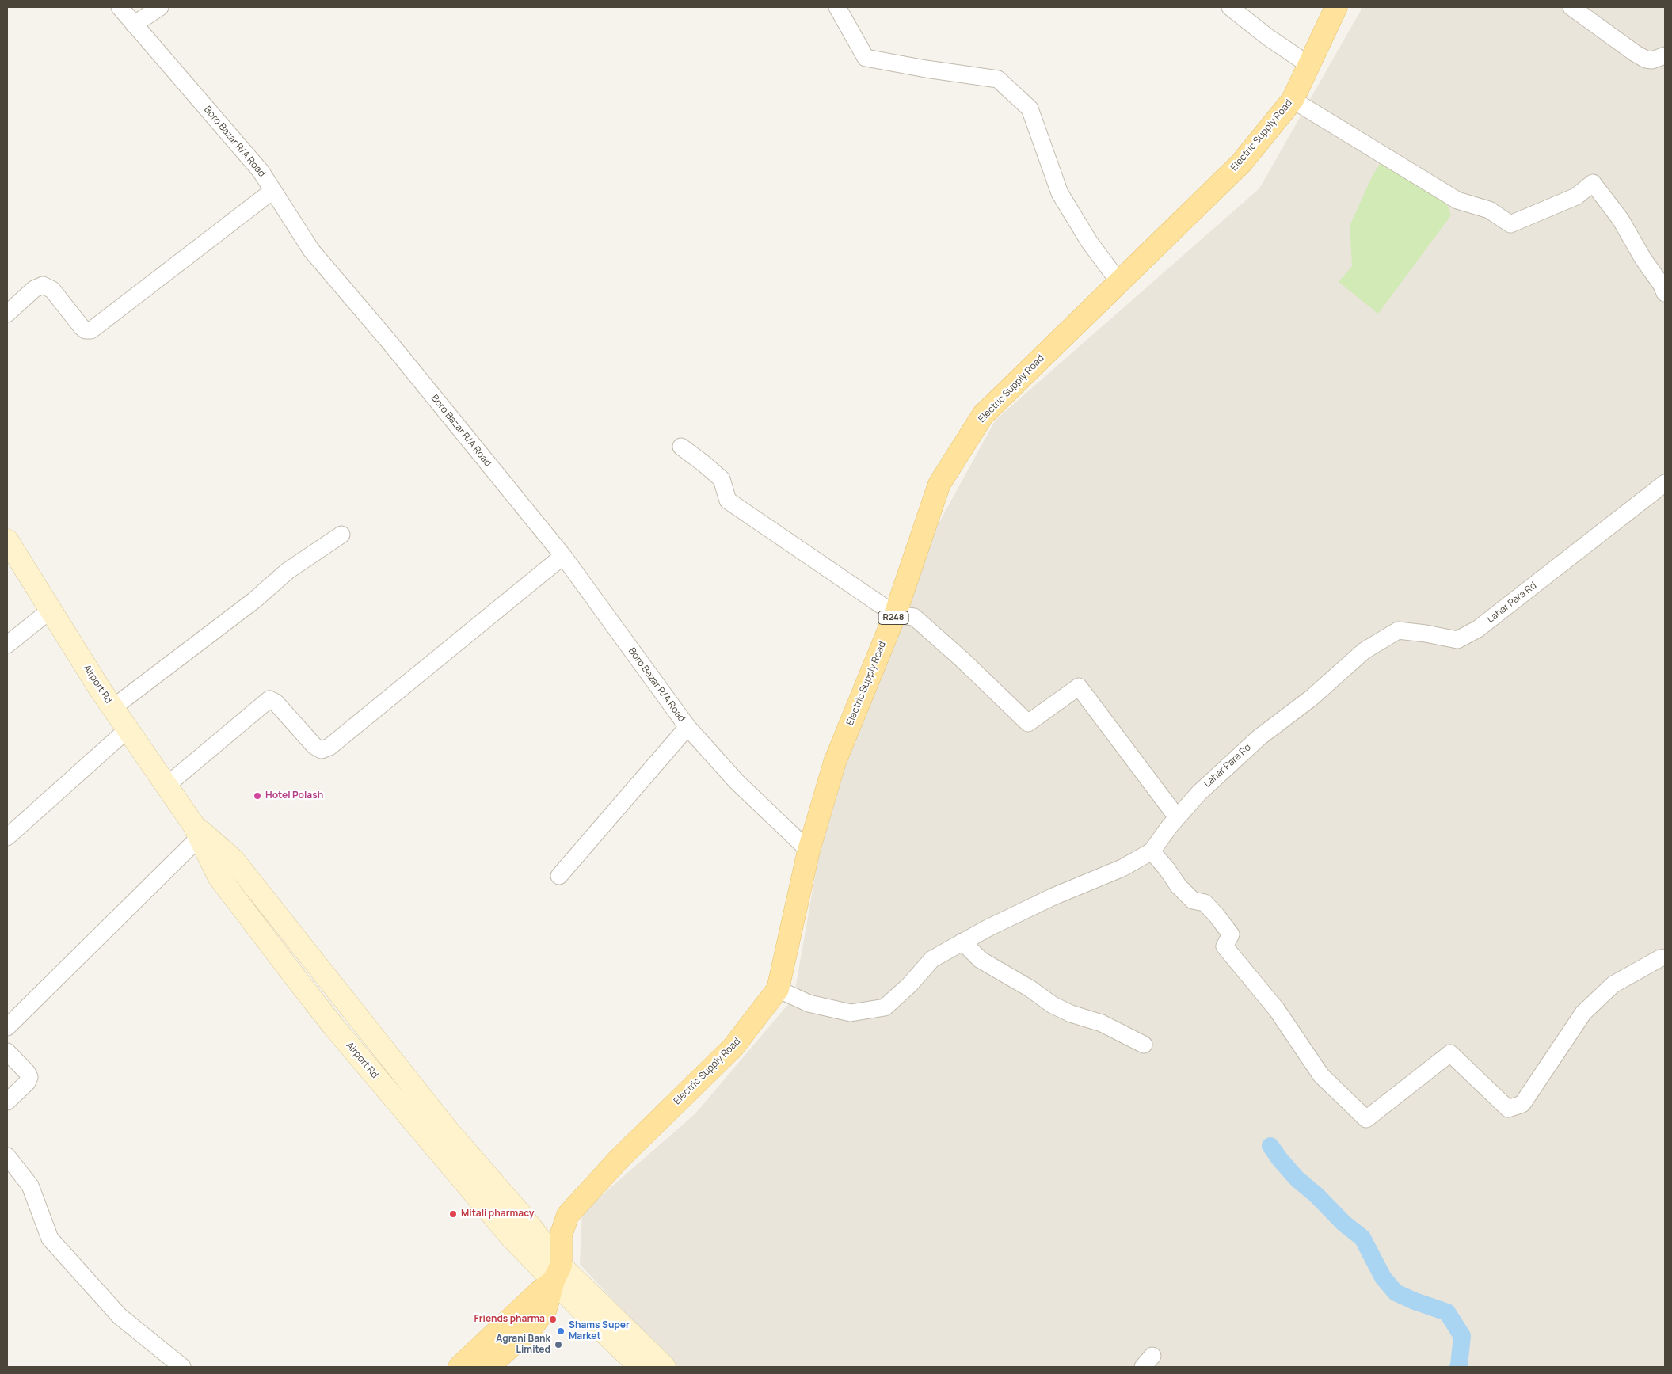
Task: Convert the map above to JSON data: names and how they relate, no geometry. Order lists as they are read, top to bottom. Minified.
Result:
{"streets":{"main road":["Electric Supply Road","R248","Airport Rd"],"street":["Boro Bazar R/A Road","Lahar Para Rd"]},"crossings":[["Electric Supply Road","Boro Bazar R/A Road"],["Electric Supply Road","Lahar Para Rd"],["Electric Supply Road","Airport Rd"]],"places":["Hotel Polash","Mitali pharmacy","Friends pharma","Shams Super Market","Agrani Bank Limited"]}
